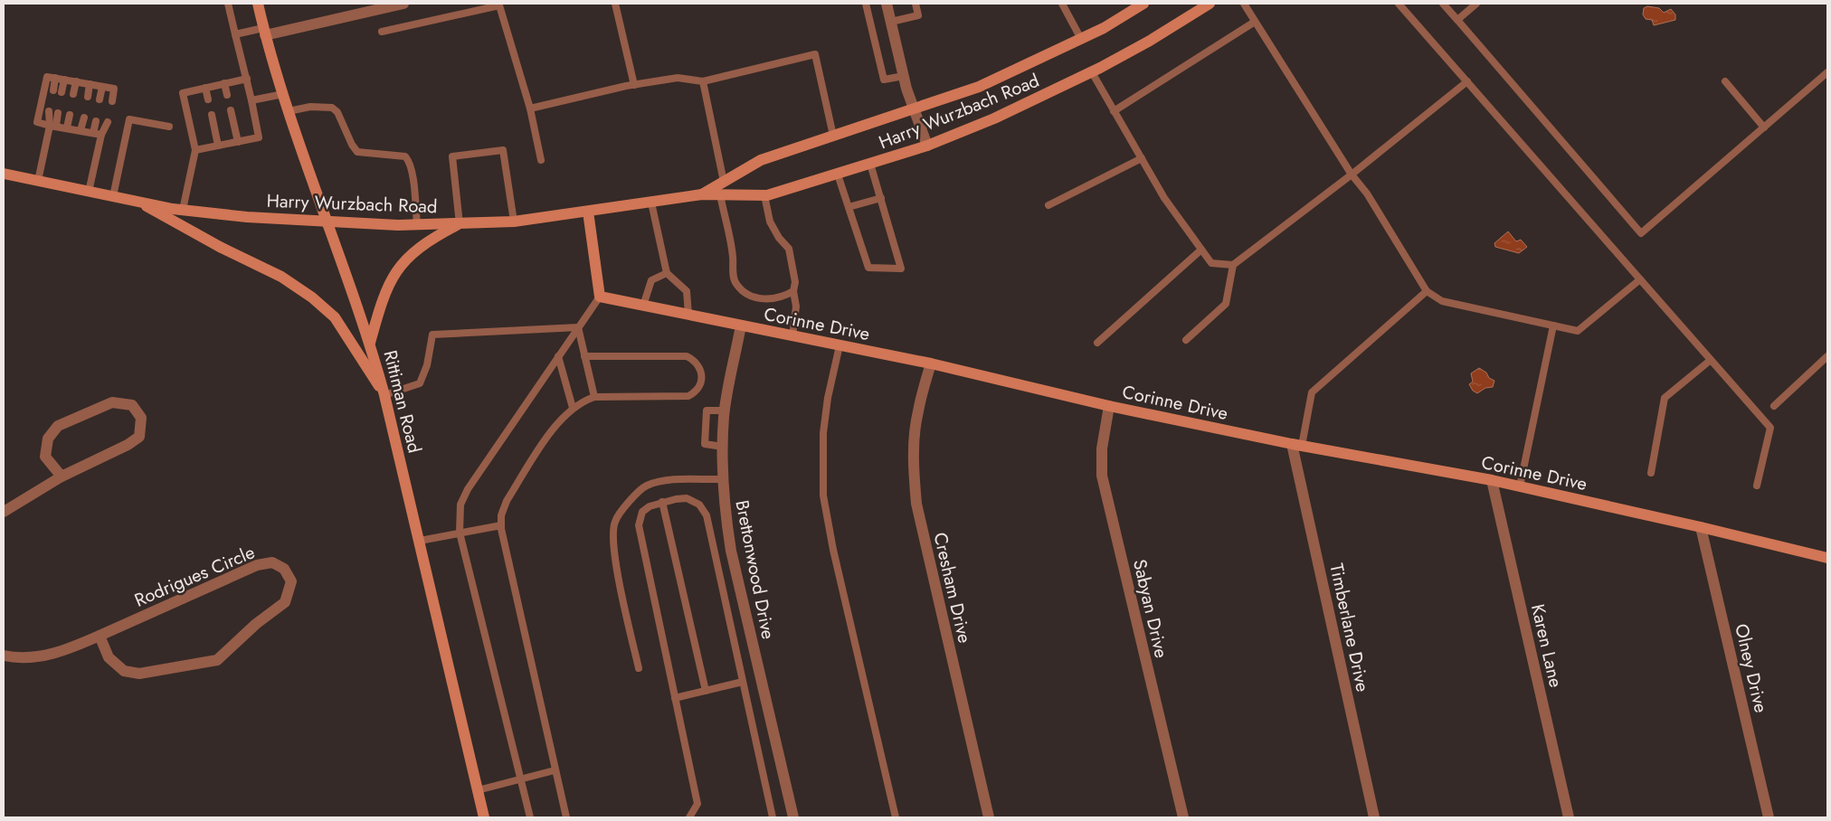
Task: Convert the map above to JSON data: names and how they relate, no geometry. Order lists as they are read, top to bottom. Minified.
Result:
{"streets":{"main road":["Harry Wurzbach Road","Corinne Drive","Rittiman Road"],"street":["Brettonwood Drive","Rodrigues Circle","Cresham Drive","Sabyan Drive","Timberlane Drive","Karen Lane","Olney Drive"]},"crossings":[["Harry Wurzbach Road","Rittiman Road"],["Corinne Drive","Brettonwood Drive"],["Corinne Drive","Cresham Drive"],["Corinne Drive","Sabyan Drive"],["Corinne Drive","Timberlane Drive"],["Corinne Drive","Karen Lane"],["Corinne Drive","Olney Drive"]]}
